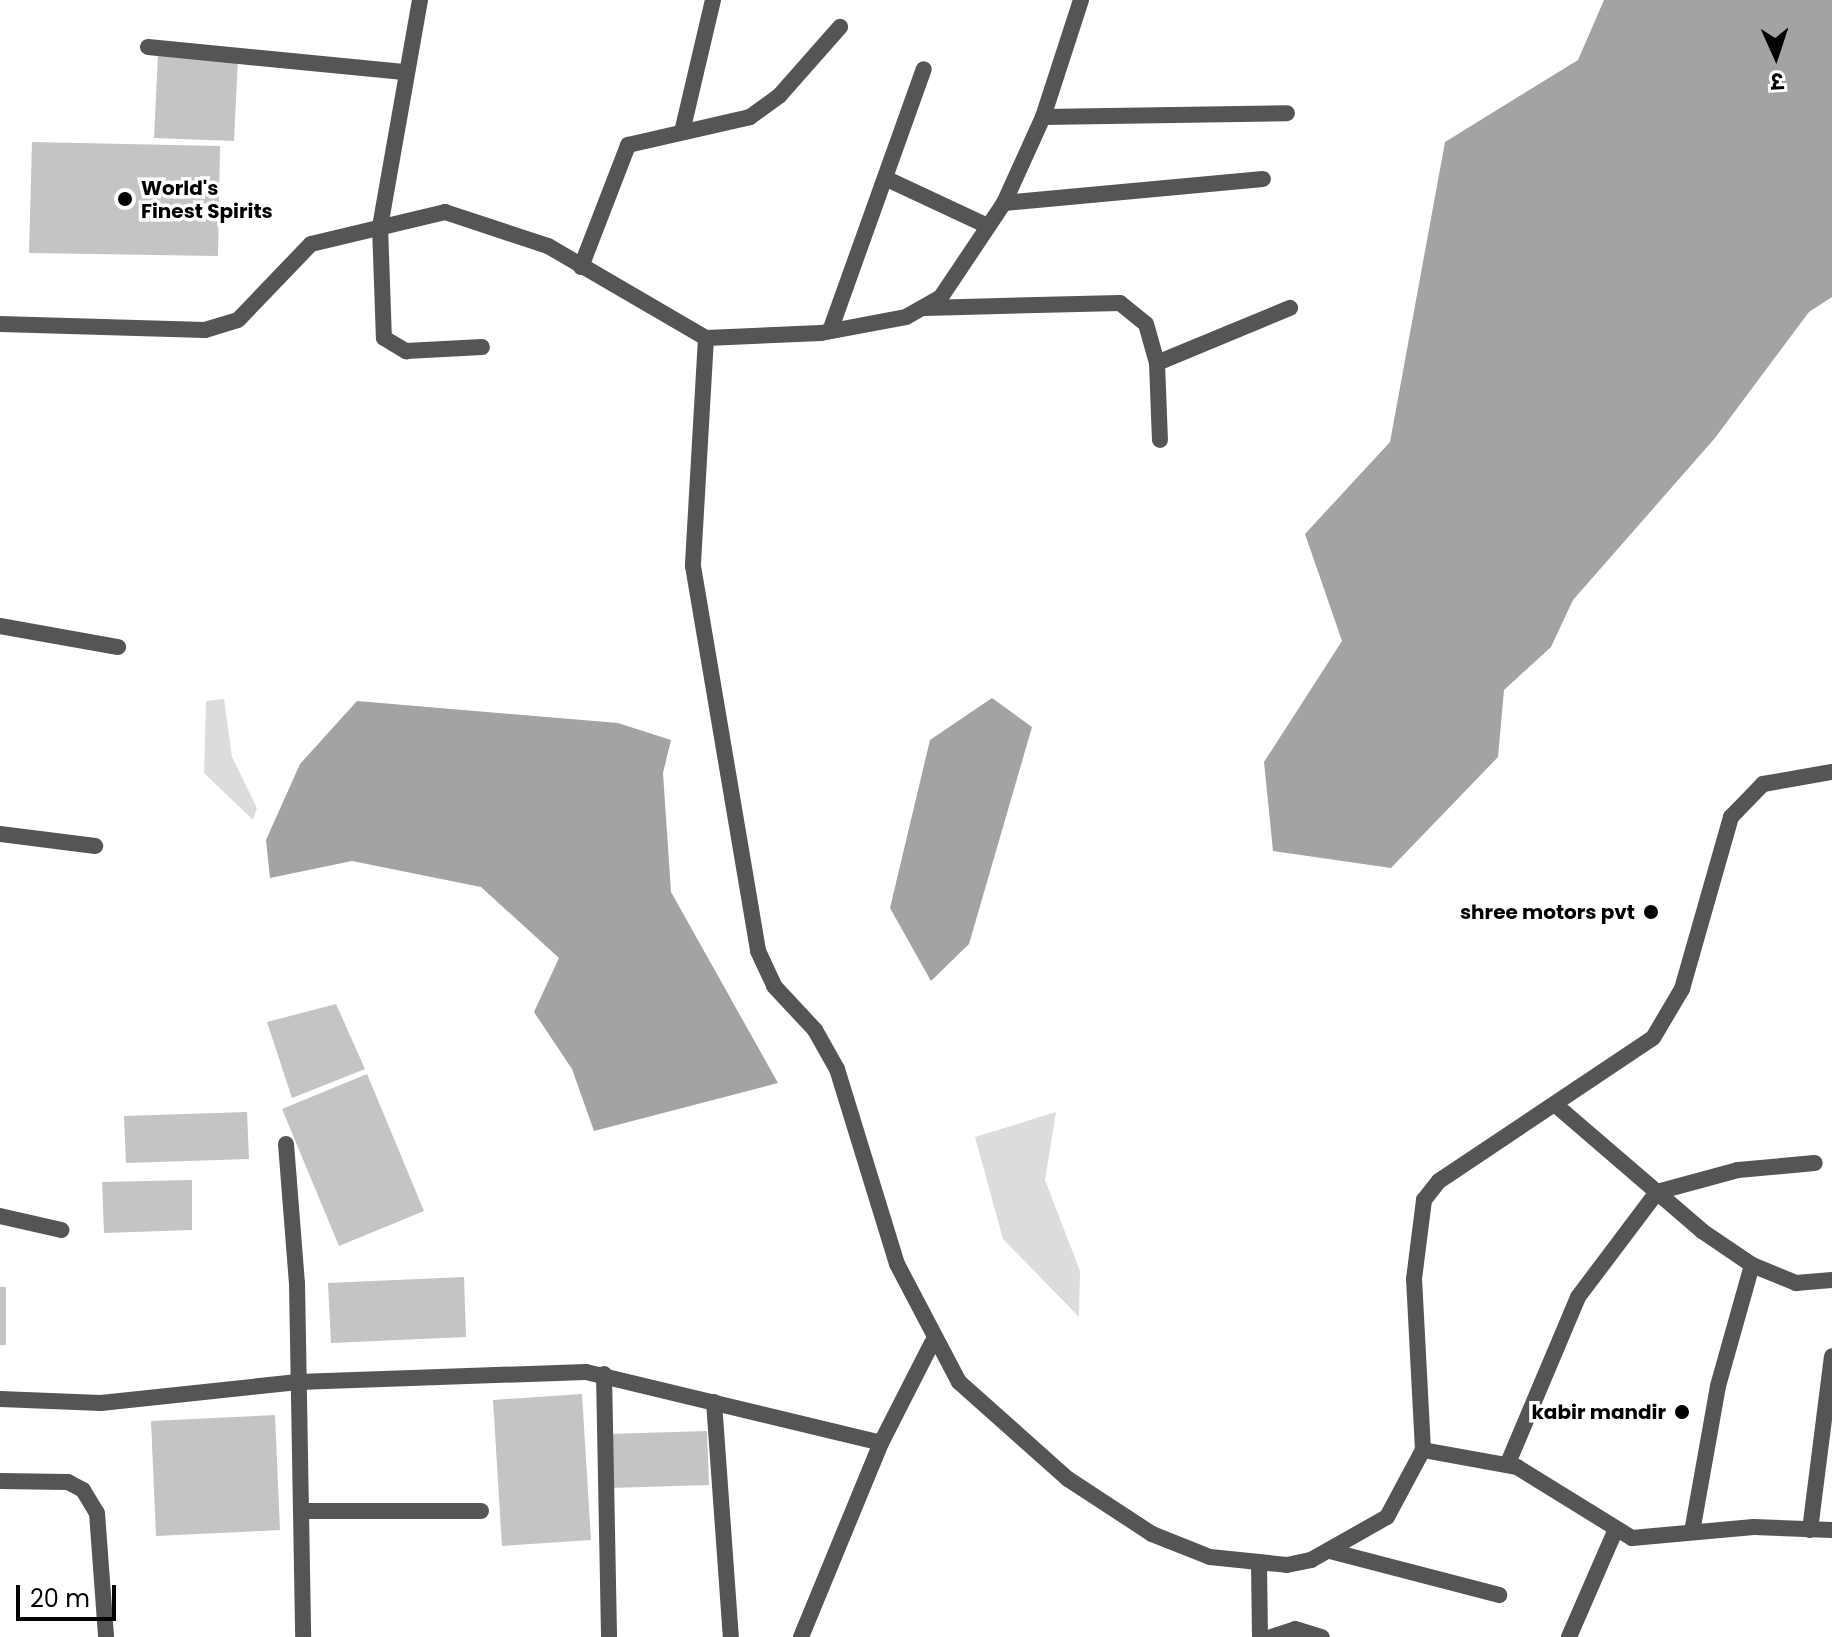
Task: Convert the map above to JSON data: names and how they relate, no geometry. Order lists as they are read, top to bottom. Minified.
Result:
{"places":["World's Finest Spirits","shree motors pvt","kabir mandir"],"scale_bar":"20 m","north":"bottom"}
